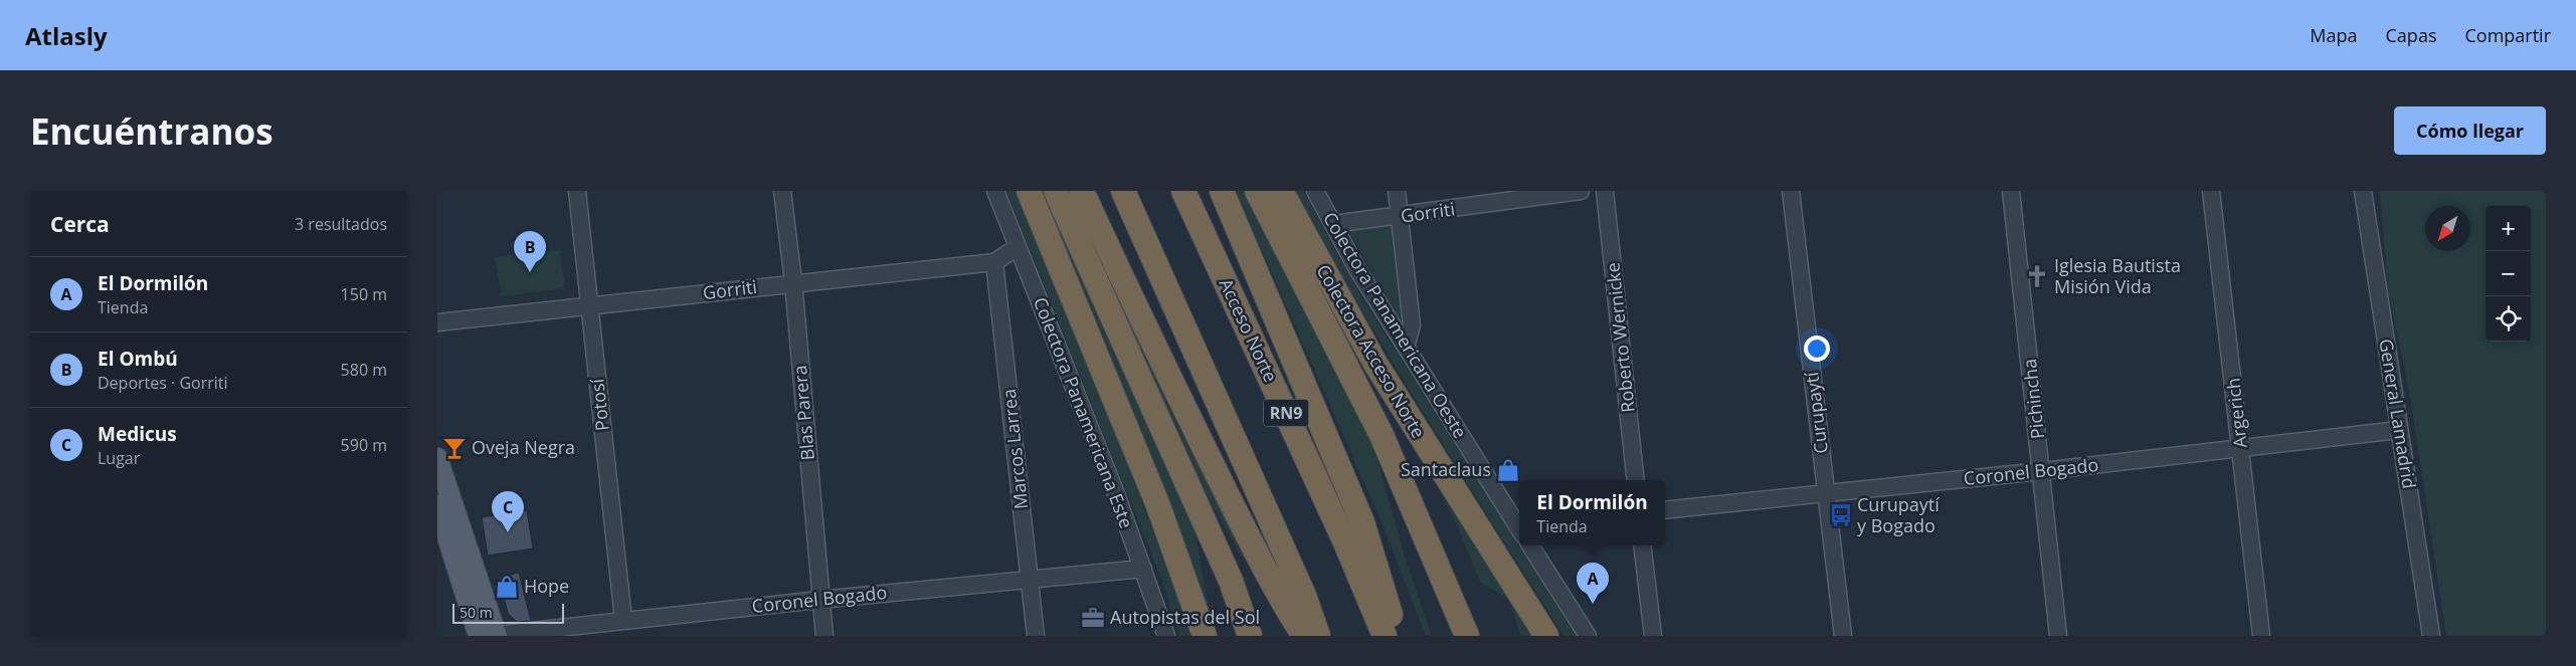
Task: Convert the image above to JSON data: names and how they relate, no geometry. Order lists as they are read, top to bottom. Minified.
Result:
{"streets":{"highway":["Acceso Norte","Colectora Acceso Norte","RN9"],"street":["Gorriti","Colectora Panamericana Oeste","Roberto Wernicke","Pichincha","Potosí","Blas Parera","Colectora Panamericana Este","Curupaytí","Argerich","General Lamadrid","Marcos Larrea","Coronel Bogado"]},"crossings":[["Gorriti","Colectora Panamericana Oeste"],["Gorriti","Potosí"],["Gorriti","Blas Parera"],["Gorriti","Colectora Panamericana Este"],["Gorriti","Marcos Larrea"],["Pichincha","Coronel Bogado"],["Potosí","Coronel Bogado"],["Blas Parera","Coronel Bogado"],["Colectora Panamericana Este","Coronel Bogado"],["Curupaytí","Coronel Bogado"],["Argerich","Coronel Bogado"],["General Lamadrid","Coronel Bogado"],["Marcos Larrea","Coronel Bogado"]],"places":{"church":["Iglesia Bautista Misión Vida"],"bar":["Oveja Negra"],"shop":["Santaclaus","Hope"],"bus stop":["Curupaytí y Bogado"],"office":["Autopistas del Sol"]},"scale_bar":"50 m","north":"bottom left","page":{"header":"Atlasly","nav":["Mapa","Capas","Compartir"],"buttons":"Cómo llegar","title":"Encuéntranos","heading":["Cerca","3 resultados"],"map_buttons":["+","−"],"pins":["B","C","A"],"list":[{"mark":"A","name":"El Dormilón","note":"Tienda","value":"150 m"},{"mark":"B","name":"El Ombú","note":"Deportes · Gorriti","value":"580 m"},{"mark":"C","name":"Medicus","note":"Lugar","value":"590 m"}],"popup":["El Dormilón","Tienda"],"scale":"50 m"}}
